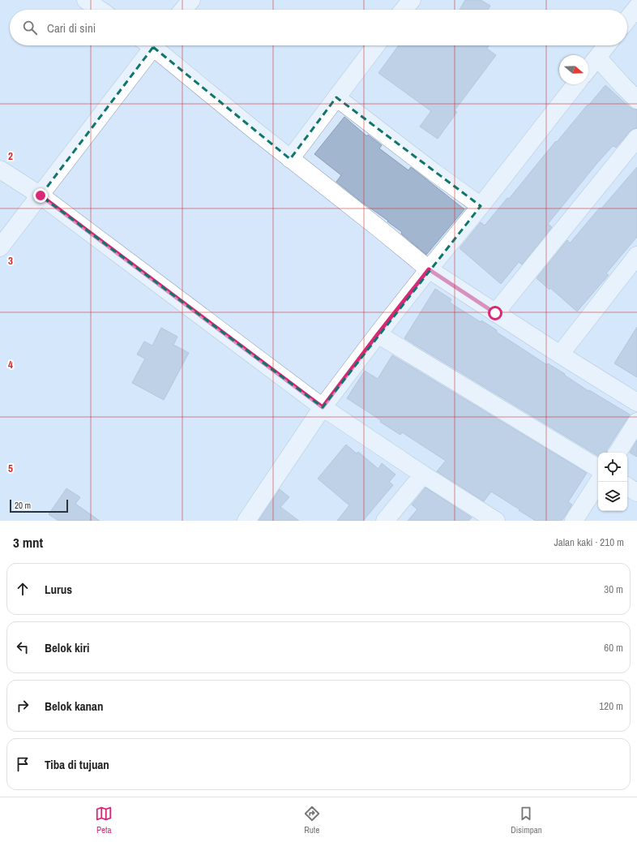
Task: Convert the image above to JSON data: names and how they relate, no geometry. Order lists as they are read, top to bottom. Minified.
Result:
{"scale_bar":"20 m","north":"right","page":{"search":"Cari di sini","scale":"20 m","heading":["3 mnt","Jalan kaki · 210 m"],"list":[["Lurus","30 m"],["Belok kiri","60 m"],["Belok kanan","120 m"],"Tiba di tujuan"],"nav":["Peta","Rute","Disimpan"]},"grid":{"rows":["2","3","4","5"]}}
